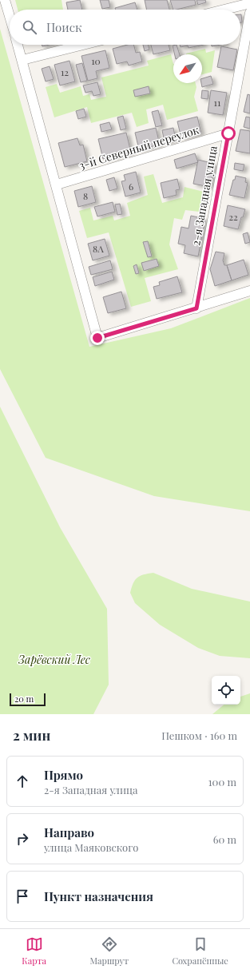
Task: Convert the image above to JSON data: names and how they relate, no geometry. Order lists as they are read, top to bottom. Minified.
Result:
{"streets":{"street":["3-й Северный переулок","2-я Западная улица"]},"crossings":[["3-й Северный переулок","2-я Западная улица"]],"parks":["Зарёвский Лес"],"house_numbers":["10","12","11","6","8","22","8А"],"scale_bar":"20 m","north":"bottom left","page":{"search":"Поиск","scale":"20 m","heading":["2 мин","Пешком · 160 m"],"list":[["Прямо","2-я Западная улица","100 m"],["Направо","улица Маяковского","60 m"],"Пункт назначения"],"nav":["Карта","Маршрут","Сохранённые"]}}
